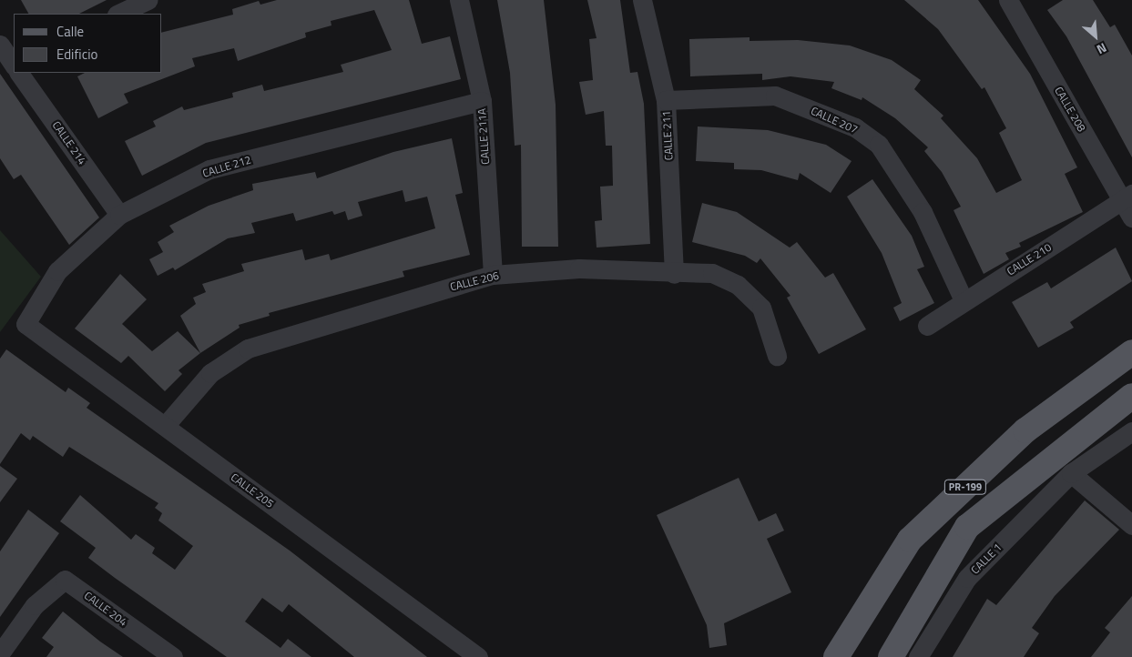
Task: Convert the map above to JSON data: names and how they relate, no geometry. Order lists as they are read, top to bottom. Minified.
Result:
{"streets":{"main road":["PR-199"],"street":["CALLE 208","CALLE 207","CALLE 211","CALLE 211A","CALLE 214","CALLE 212","CALLE 210","CALLE 206","CALLE 205","CALLE 1","CALLE 204"]},"crossings":[["CALLE 208","CALLE 210"],["CALLE 207","CALLE 211"],["CALLE 207","CALLE 210"],["CALLE 211","CALLE 206"],["CALLE 211A","CALLE 212"],["CALLE 211A","CALLE 206"],["CALLE 214","CALLE 212"],["CALLE 212","CALLE 205"],["CALLE 206","CALLE 205"]],"legend":["Calle","Edificio"],"north":"bottom right"}
